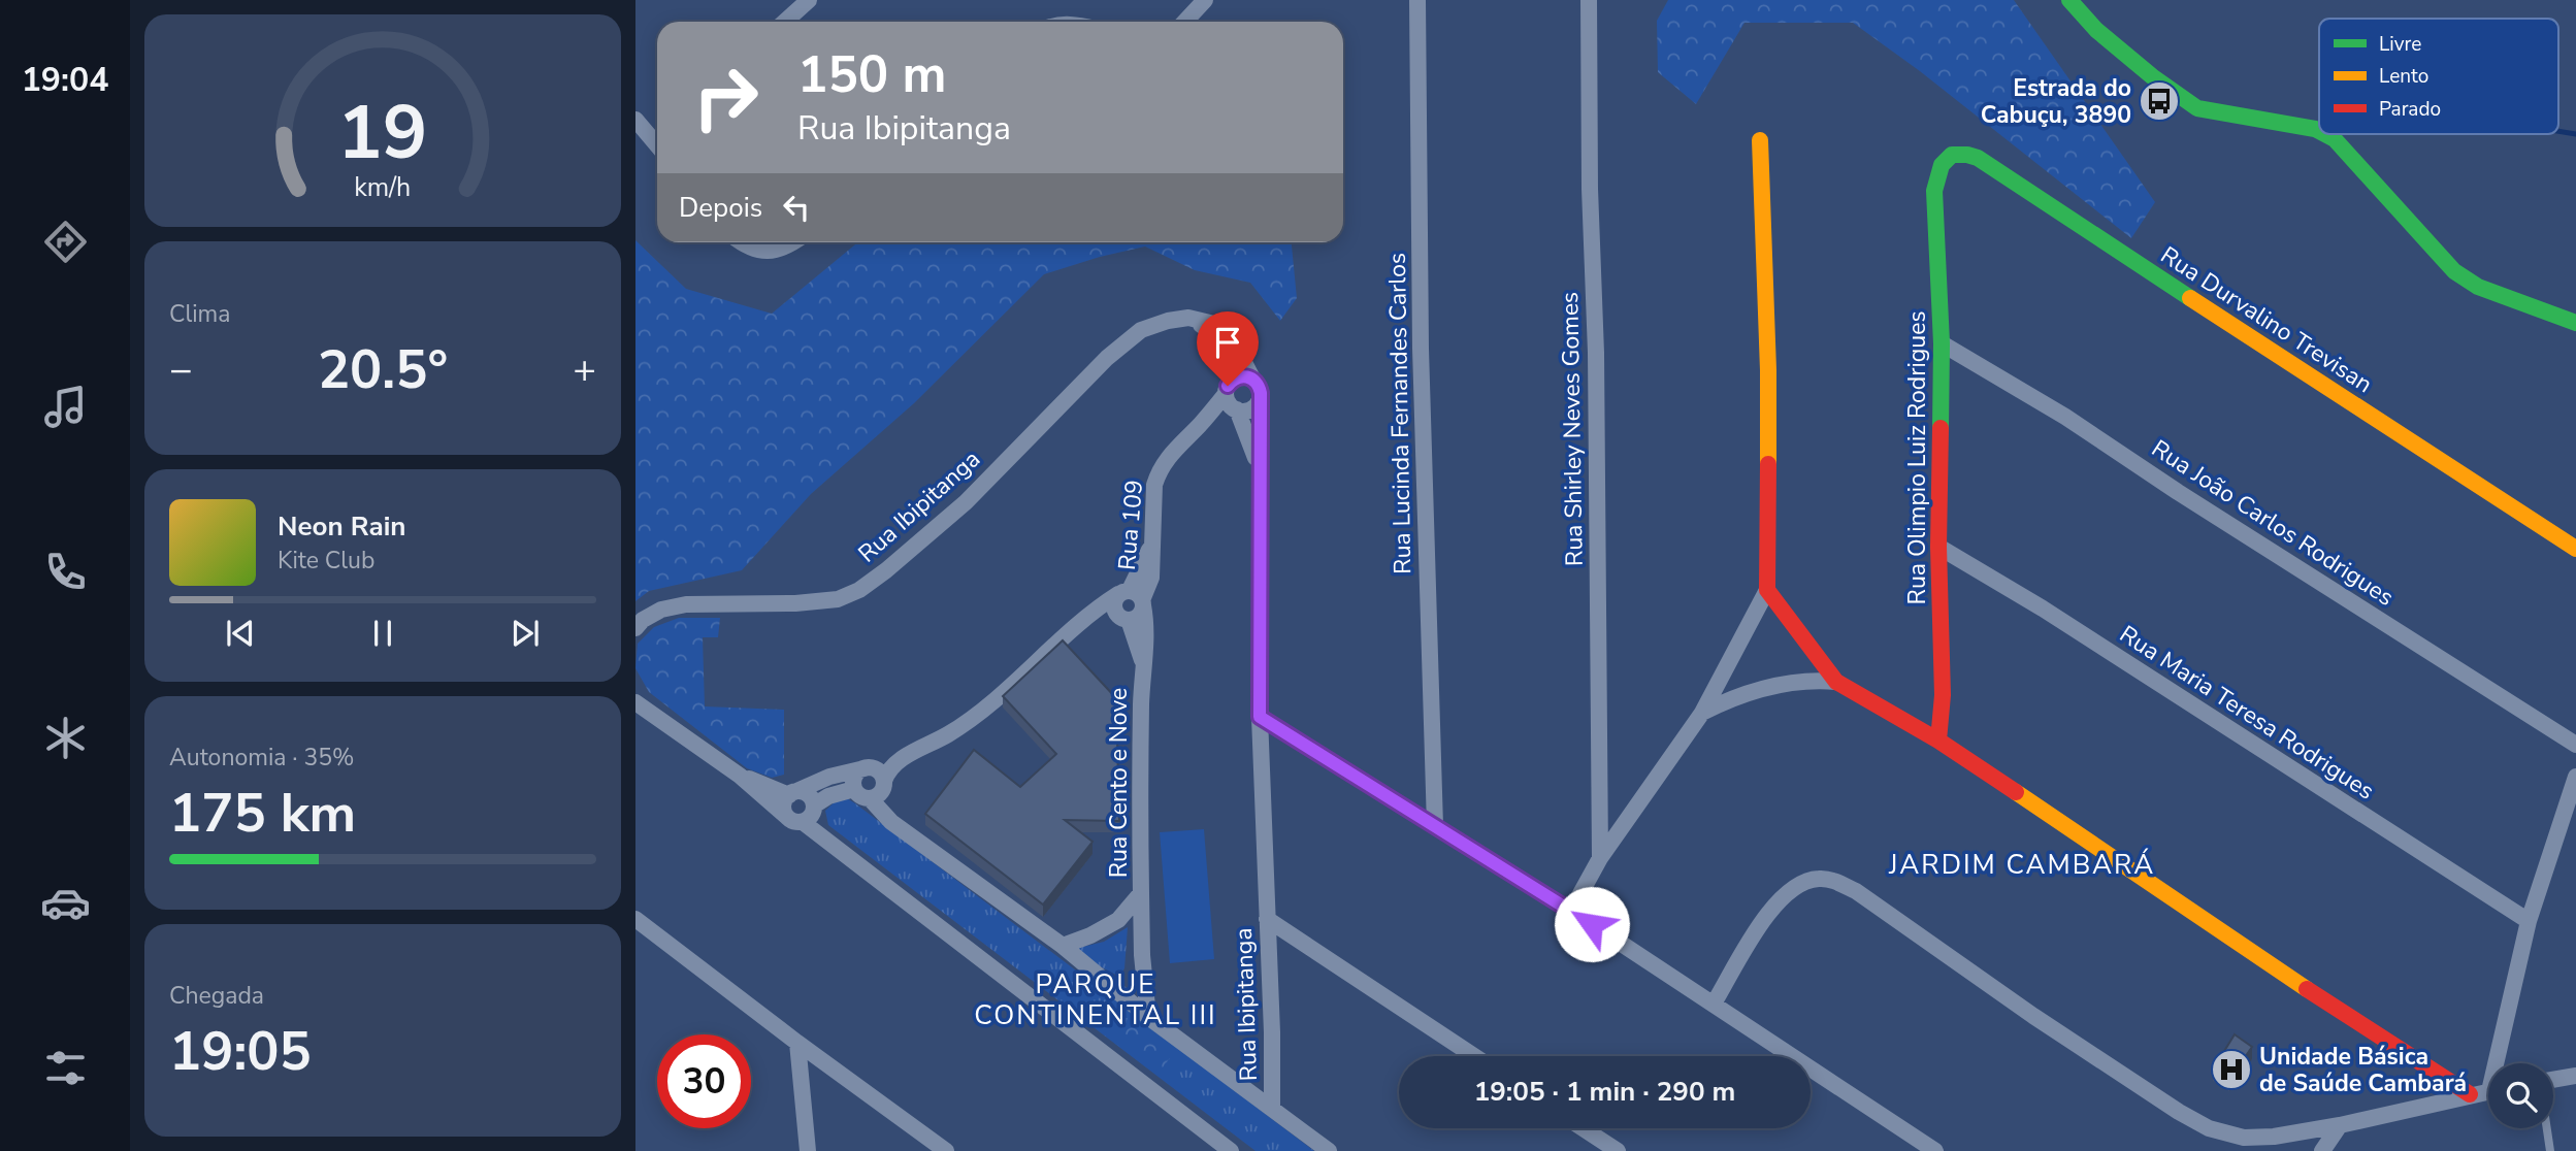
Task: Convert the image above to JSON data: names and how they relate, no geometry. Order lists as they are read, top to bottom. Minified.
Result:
{"streets":{"street":["Rua Durvalino Trevisan","Rua Lucinda Fernandes Carlos","Rua Shirley Neves Gomes","Rua Olimpio Luiz Rodrigues","Rua Ibipitanga","Rua João Carlos Rodrigues","Rua 109","Rua Maria Teresa Rodrigues","Rua Cento e Nove"]},"crossings":[["Rua Durvalino Trevisan","Rua Olimpio Luiz Rodrigues"],["Rua Olimpio Luiz Rodrigues","Rua João Carlos Rodrigues"],["Rua Olimpio Luiz Rodrigues","Rua Maria Teresa Rodrigues"],["Rua Ibipitanga","Rua 109"],["Rua 109","Rua Cento e Nove"]],"districts":["JARDIM CAMBARÁ","PARQUE CONTINENTAL III"],"places":{"bus stop":["Estrada do Cabuçu, 3890"],"hospital":["Unidade Básica de Saúde Cambará"]},"legend":["Livre","Lento","Parado"],"page":{"tabs":"19:04","turn":["150 m","Rua Ibipitanga"],"then":"Depois","tile":["Clima",["Autonomia · 35%","175 km"],["Chegada","19:05"]],"heat":["−","20.5°","+"],"song":["Neon Rain","Kite Club"],"limit":"30","trip":"19:05 · 1 min · 290 m","gauge":["19","km/h"]}}
